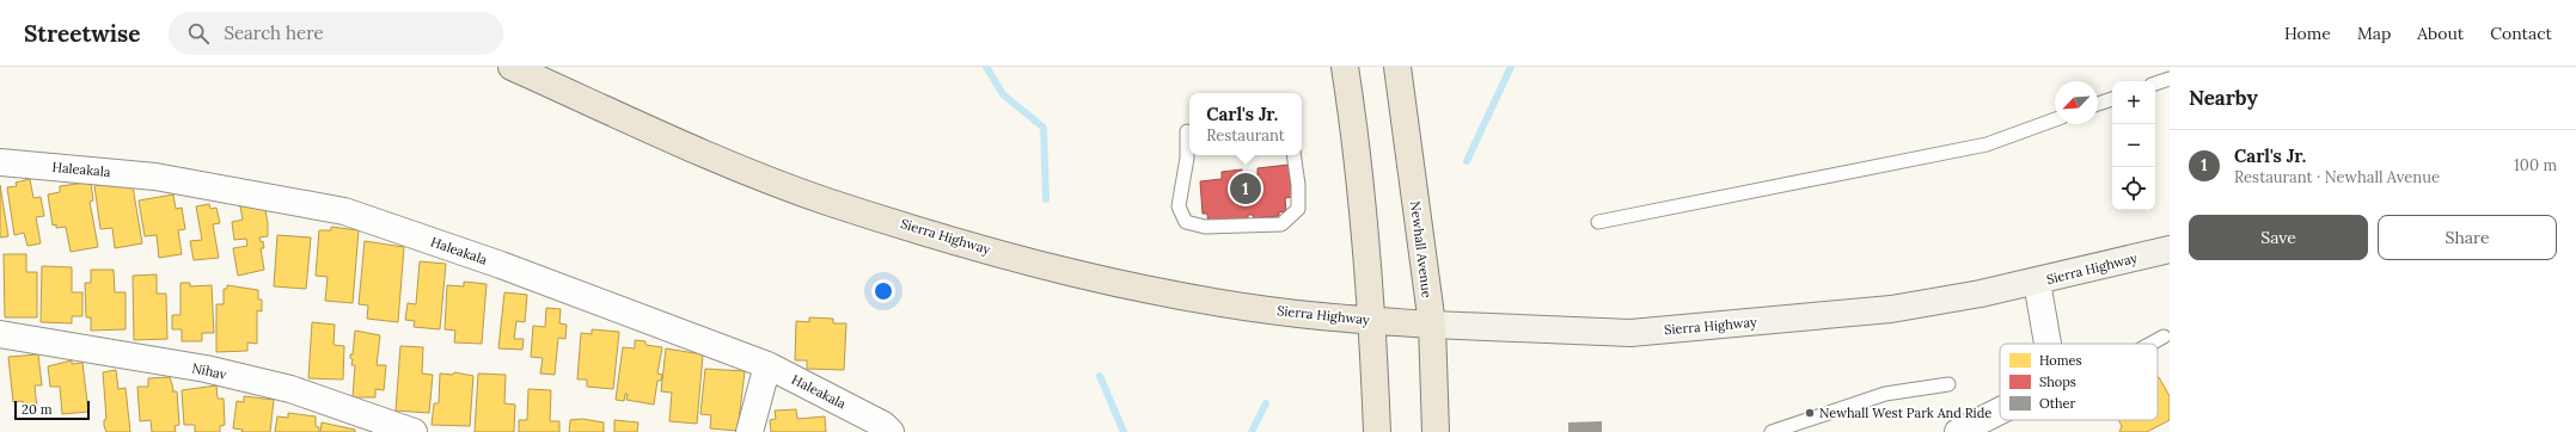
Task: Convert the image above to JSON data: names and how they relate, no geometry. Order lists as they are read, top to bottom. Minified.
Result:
{"streets":{"main road":["Sierra Highway","Newhall Avenue"],"street":["Haleakala","Nihav"]},"crossings":[["Sierra Highway","Newhall Avenue"]],"places":["Newhall West Park And Ride"],"legend":["Homes","Shops","Other"],"scale_bar":"20 m","north":"bottom left","page":{"header":"Streetwise","search":"Search here","nav":["Home","Map","About","Contact"],"heading":"Nearby","map_buttons":["+","−"],"popup":["Carl's Jr.","Restaurant"],"list":[{"mark":"1","name":"Carl's Jr.","note":"Restaurant · Newhall Avenue","value":"100 m"}],"pins":"1","buttons":["Save","Share"],"scale":"20 m"}}
